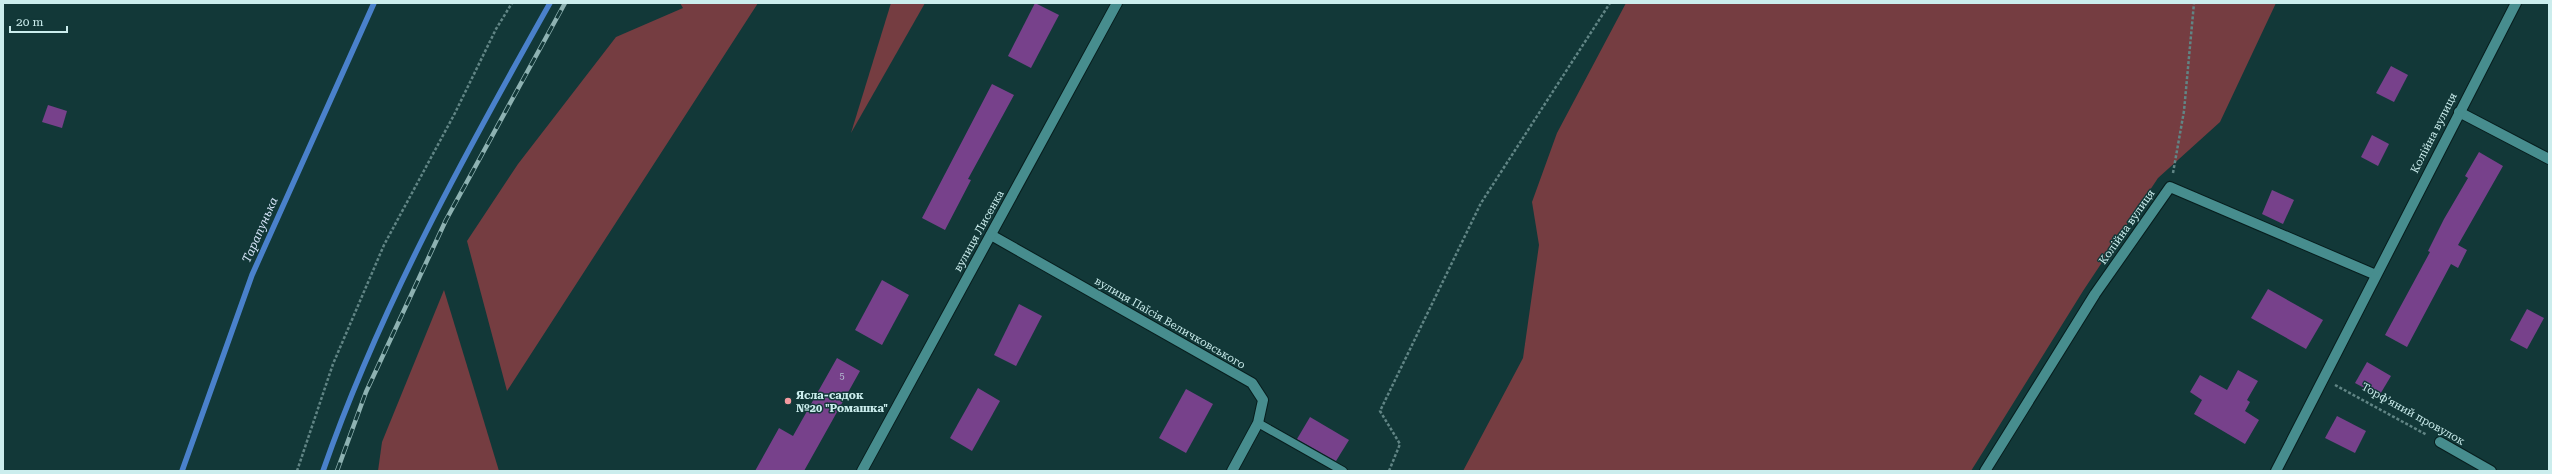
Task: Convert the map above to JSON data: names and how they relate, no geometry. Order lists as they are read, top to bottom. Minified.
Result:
{"streets":{"street":["Колійна вулиця","вулиця Лисенка","вулиця Паїсія Величковського","Торфʼяний провулок"]},"crossings":[["Колійна вулиця","Торфʼяний провулок"],["вулиця Лисенка","вулиця Паїсія Величковського"]],"water":["Тарапунька"],"places":["Ясла-садок №20 \"Ромашка\""],"house_numbers":["5"],"scale_bar":"20 m"}
